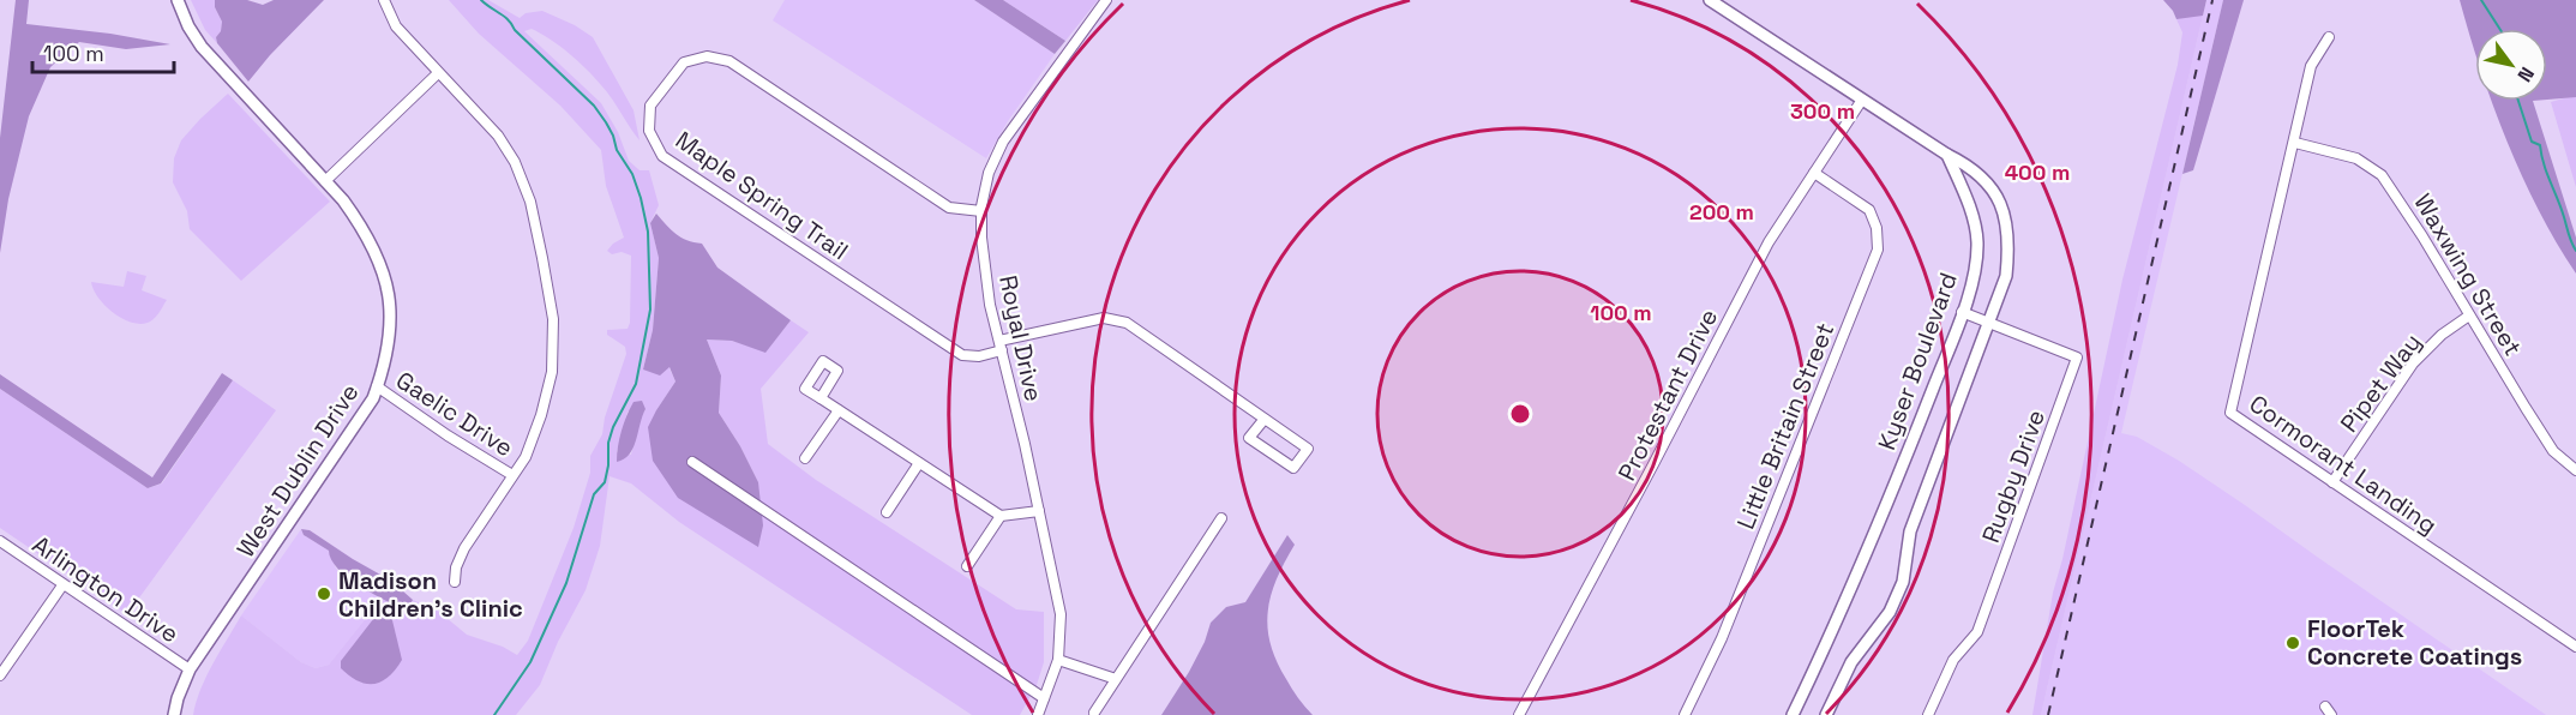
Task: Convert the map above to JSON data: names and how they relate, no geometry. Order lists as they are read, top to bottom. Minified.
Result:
{"streets":{"street":["Maple Spring Trail","Waxwing Street","Royal Drive","Kyser Boulevard","Pipet Way","Protestant Drive","Gaelic Drive","Little Britain Street","Cormorant Landing","West Dublin Drive","Rugby Drive","Arlington Drive"]},"crossings":[["Maple Spring Trail","Royal Drive"],["Waxwing Street","Pipet Way"],["Waxwing Street","Cormorant Landing"],["Kyser Boulevard","Rugby Drive"],["Pipet Way","Cormorant Landing"],["Protestant Drive","Little Britain Street"],["Gaelic Drive","West Dublin Drive"],["West Dublin Drive","Arlington Drive"]],"places":["Madison Children's Clinic","FloorTek Concrete Coatings"],"scale_bar":"100 m","north":"bottom right","rings":["300 m","400 m","200 m","100 m"]}
